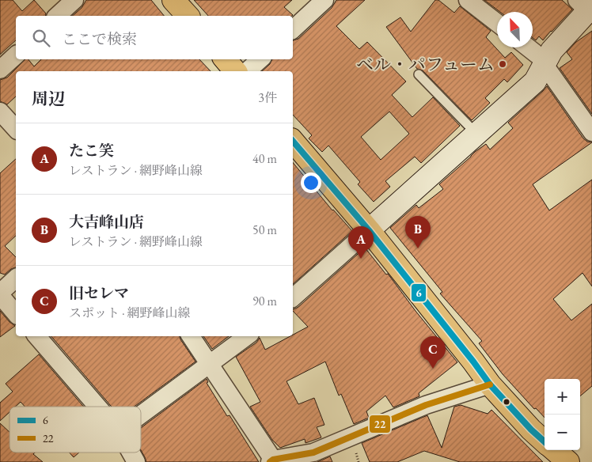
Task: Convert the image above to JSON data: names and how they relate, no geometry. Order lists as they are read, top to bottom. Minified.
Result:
{"places":["ベル・パフューム"],"lines":["transit line 6","transit line 22"],"legend":["6","22"],"north":"top left","page":{"search":"ここで検索","heading":["周辺","3件"],"list":[{"mark":"A","name":"たこ笑","note":"レストラン · 網野峰山線","value":"40 m"},{"mark":"B","name":"大吉峰山店","note":"レストラン · 網野峰山線","value":"50 m"},{"mark":"C","name":"旧セレマ","note":"スポット · 網野峰山線","value":"90 m"}],"pins":["B","A","C"],"map_buttons":["+","−"]}}
